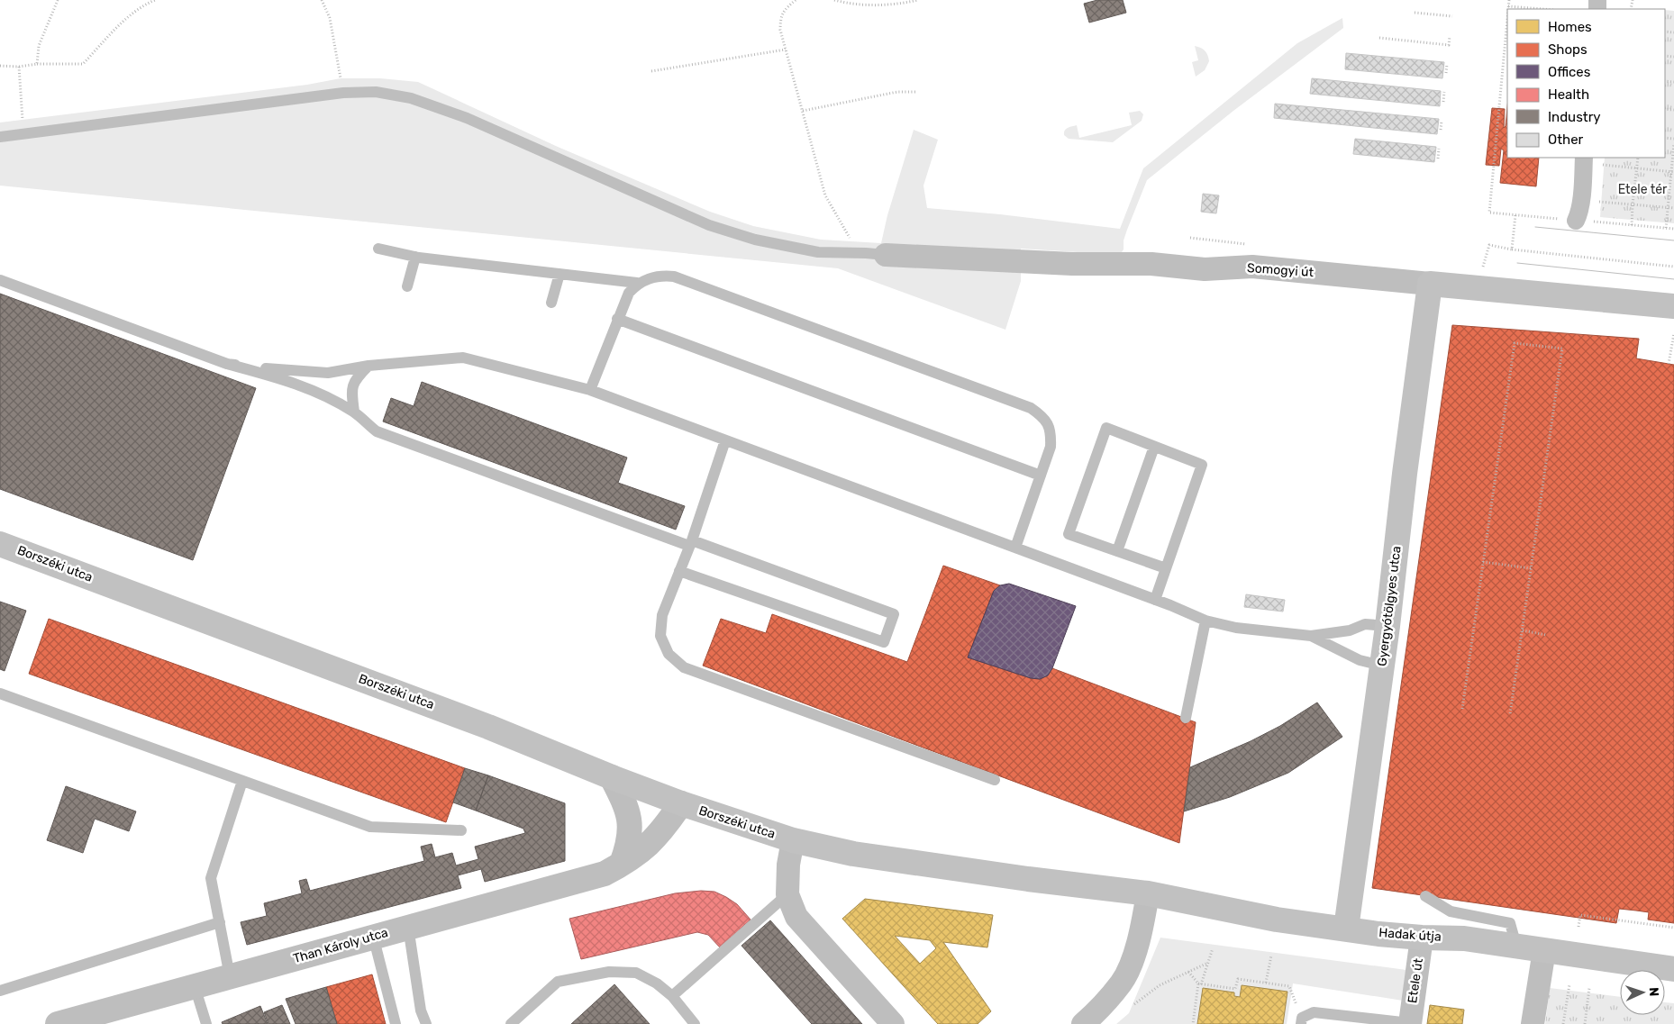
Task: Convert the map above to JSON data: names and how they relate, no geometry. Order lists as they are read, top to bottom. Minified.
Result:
{"streets":{"main road":["Somogyi út","Borszéki utca","Gyergyótölgyes utca","Hadak útja"],"street":["Than Károly utca","Etele út"]},"crossings":[["Somogyi út","Gyergyótölgyes utca"],["Borszéki utca","Hadak útja"],["Borszéki utca","Than Károly utca"],["Gyergyótölgyes utca","Hadak útja"],["Hadak útja","Etele út"]],"parks":["Etele tér"],"legend":["Homes","Shops","Offices","Health","Industry","Other"],"north":"right"}
